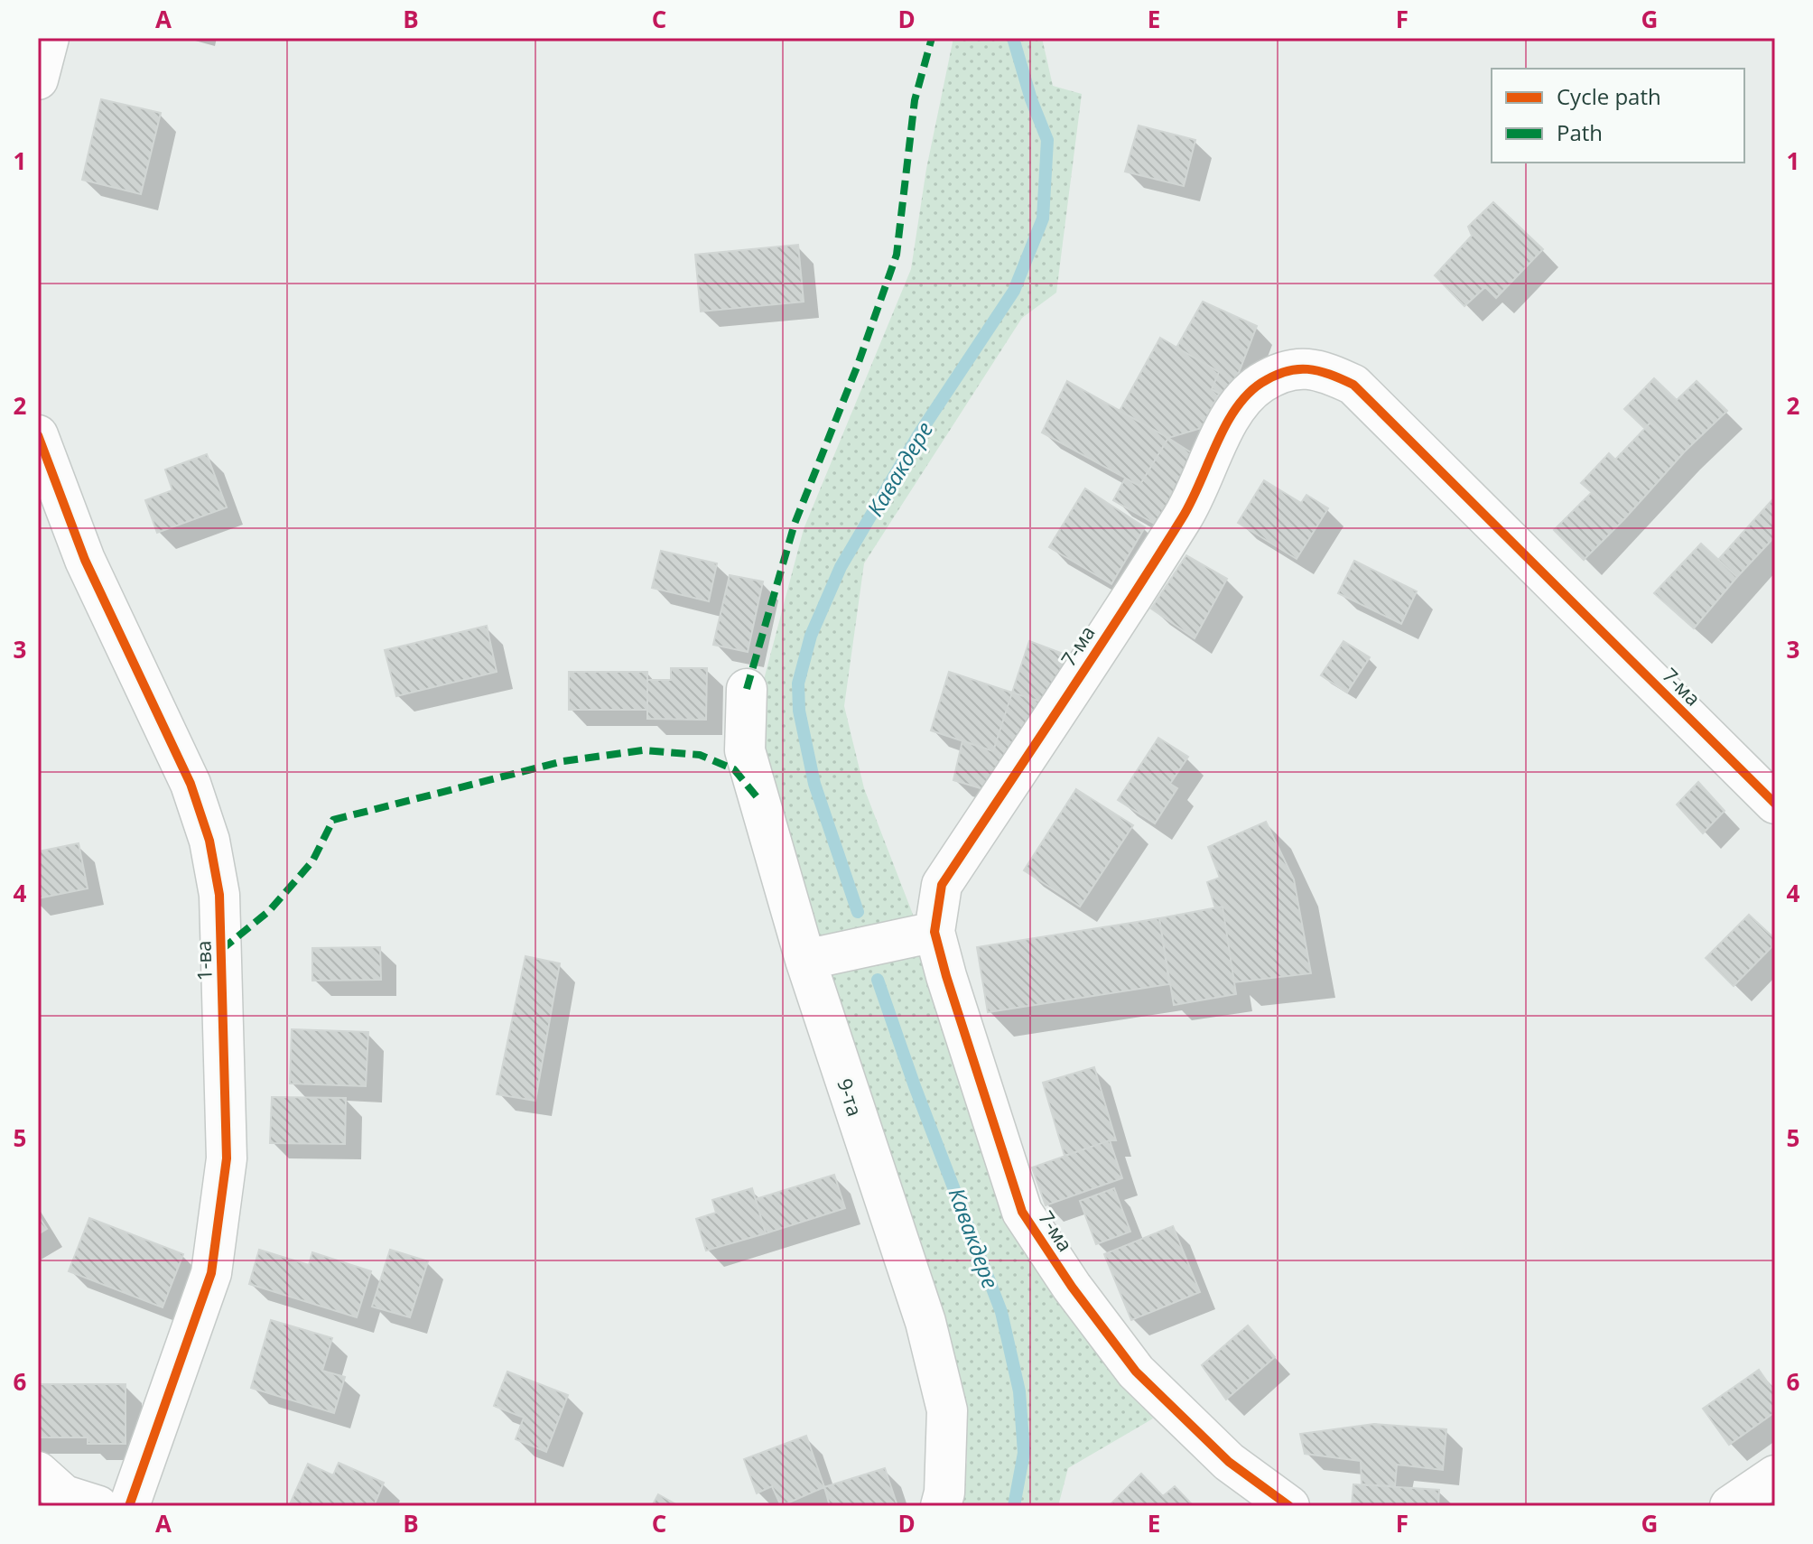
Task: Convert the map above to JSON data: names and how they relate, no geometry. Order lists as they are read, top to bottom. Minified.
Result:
{"streets":{"street":["7-ма","1-ва","9-та"]},"water":["Кавакдере"],"legend":["Cycle path","Path"],"grid":{"columns":["A","B","C","D","E","F","G"],"rows":["1","2","3","4","5","6"]}}
